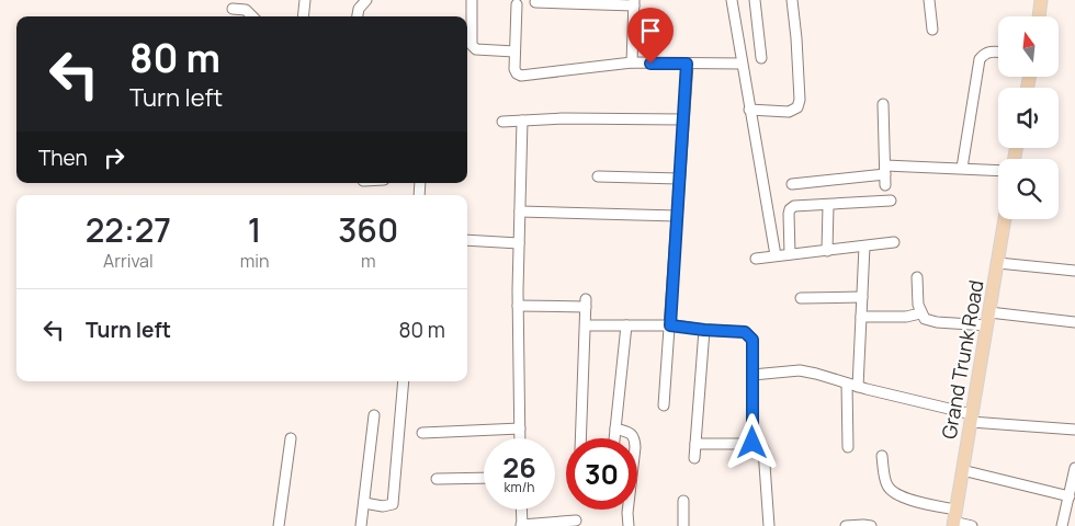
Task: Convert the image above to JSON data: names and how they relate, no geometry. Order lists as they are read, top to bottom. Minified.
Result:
{"streets":{"main road":["Grand Trunk Road"]},"north":"top","page":{"turn":["80 m","Turn left"],"then":"Then","eta":["22:27","Arrival","1","min","360","m"],"list":[{"name":"Turn left","value":"80 m"}],"speed":"26 km/h","limit":"30"}}
